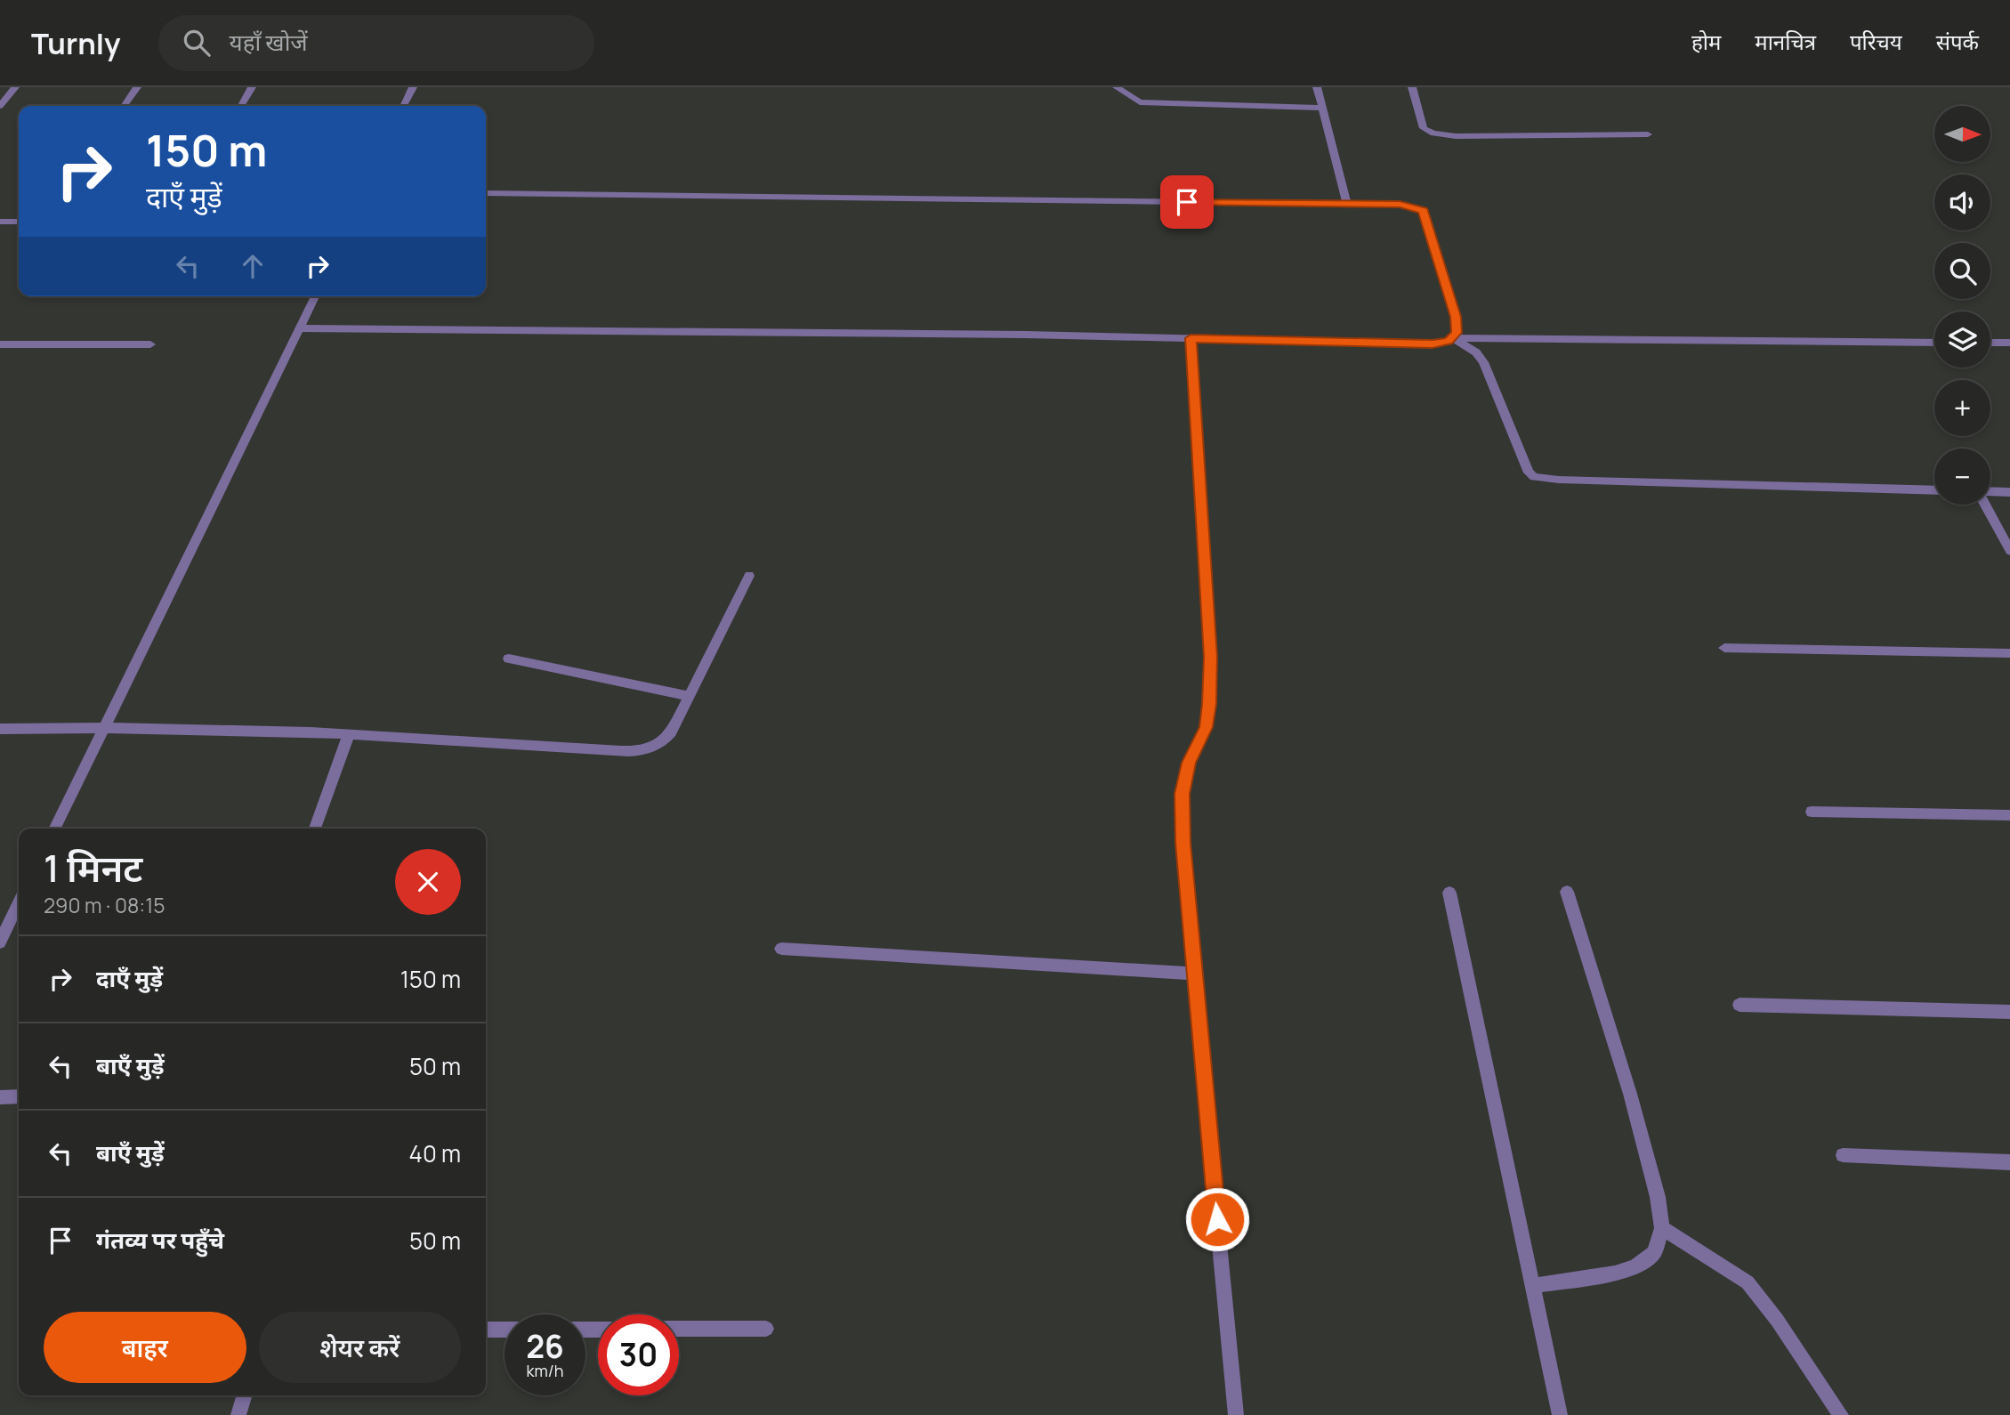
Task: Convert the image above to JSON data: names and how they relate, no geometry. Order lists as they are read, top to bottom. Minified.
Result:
{"north":"right","page":{"header":"Turnly","search":"यहाँ खोजें","nav":["होम","मानचित्र","परिचय","संपर्क"],"map_buttons":["+","−"],"turn":["150 m","दाएँ मुड़ें"],"heading":["1 मिनट","290 m · 08:15"],"list":[{"name":"दाएँ मुड़ें","value":"150 m"},{"name":"बाएँ मुड़ें","value":"50 m"},{"name":"बाएँ मुड़ें","value":"40 m"},{"name":"गंतव्य पर पहुँचे","value":"50 m"}],"buttons":["बाहर","शेयर करें"],"speed":"26 km/h","limit":"30"}}
